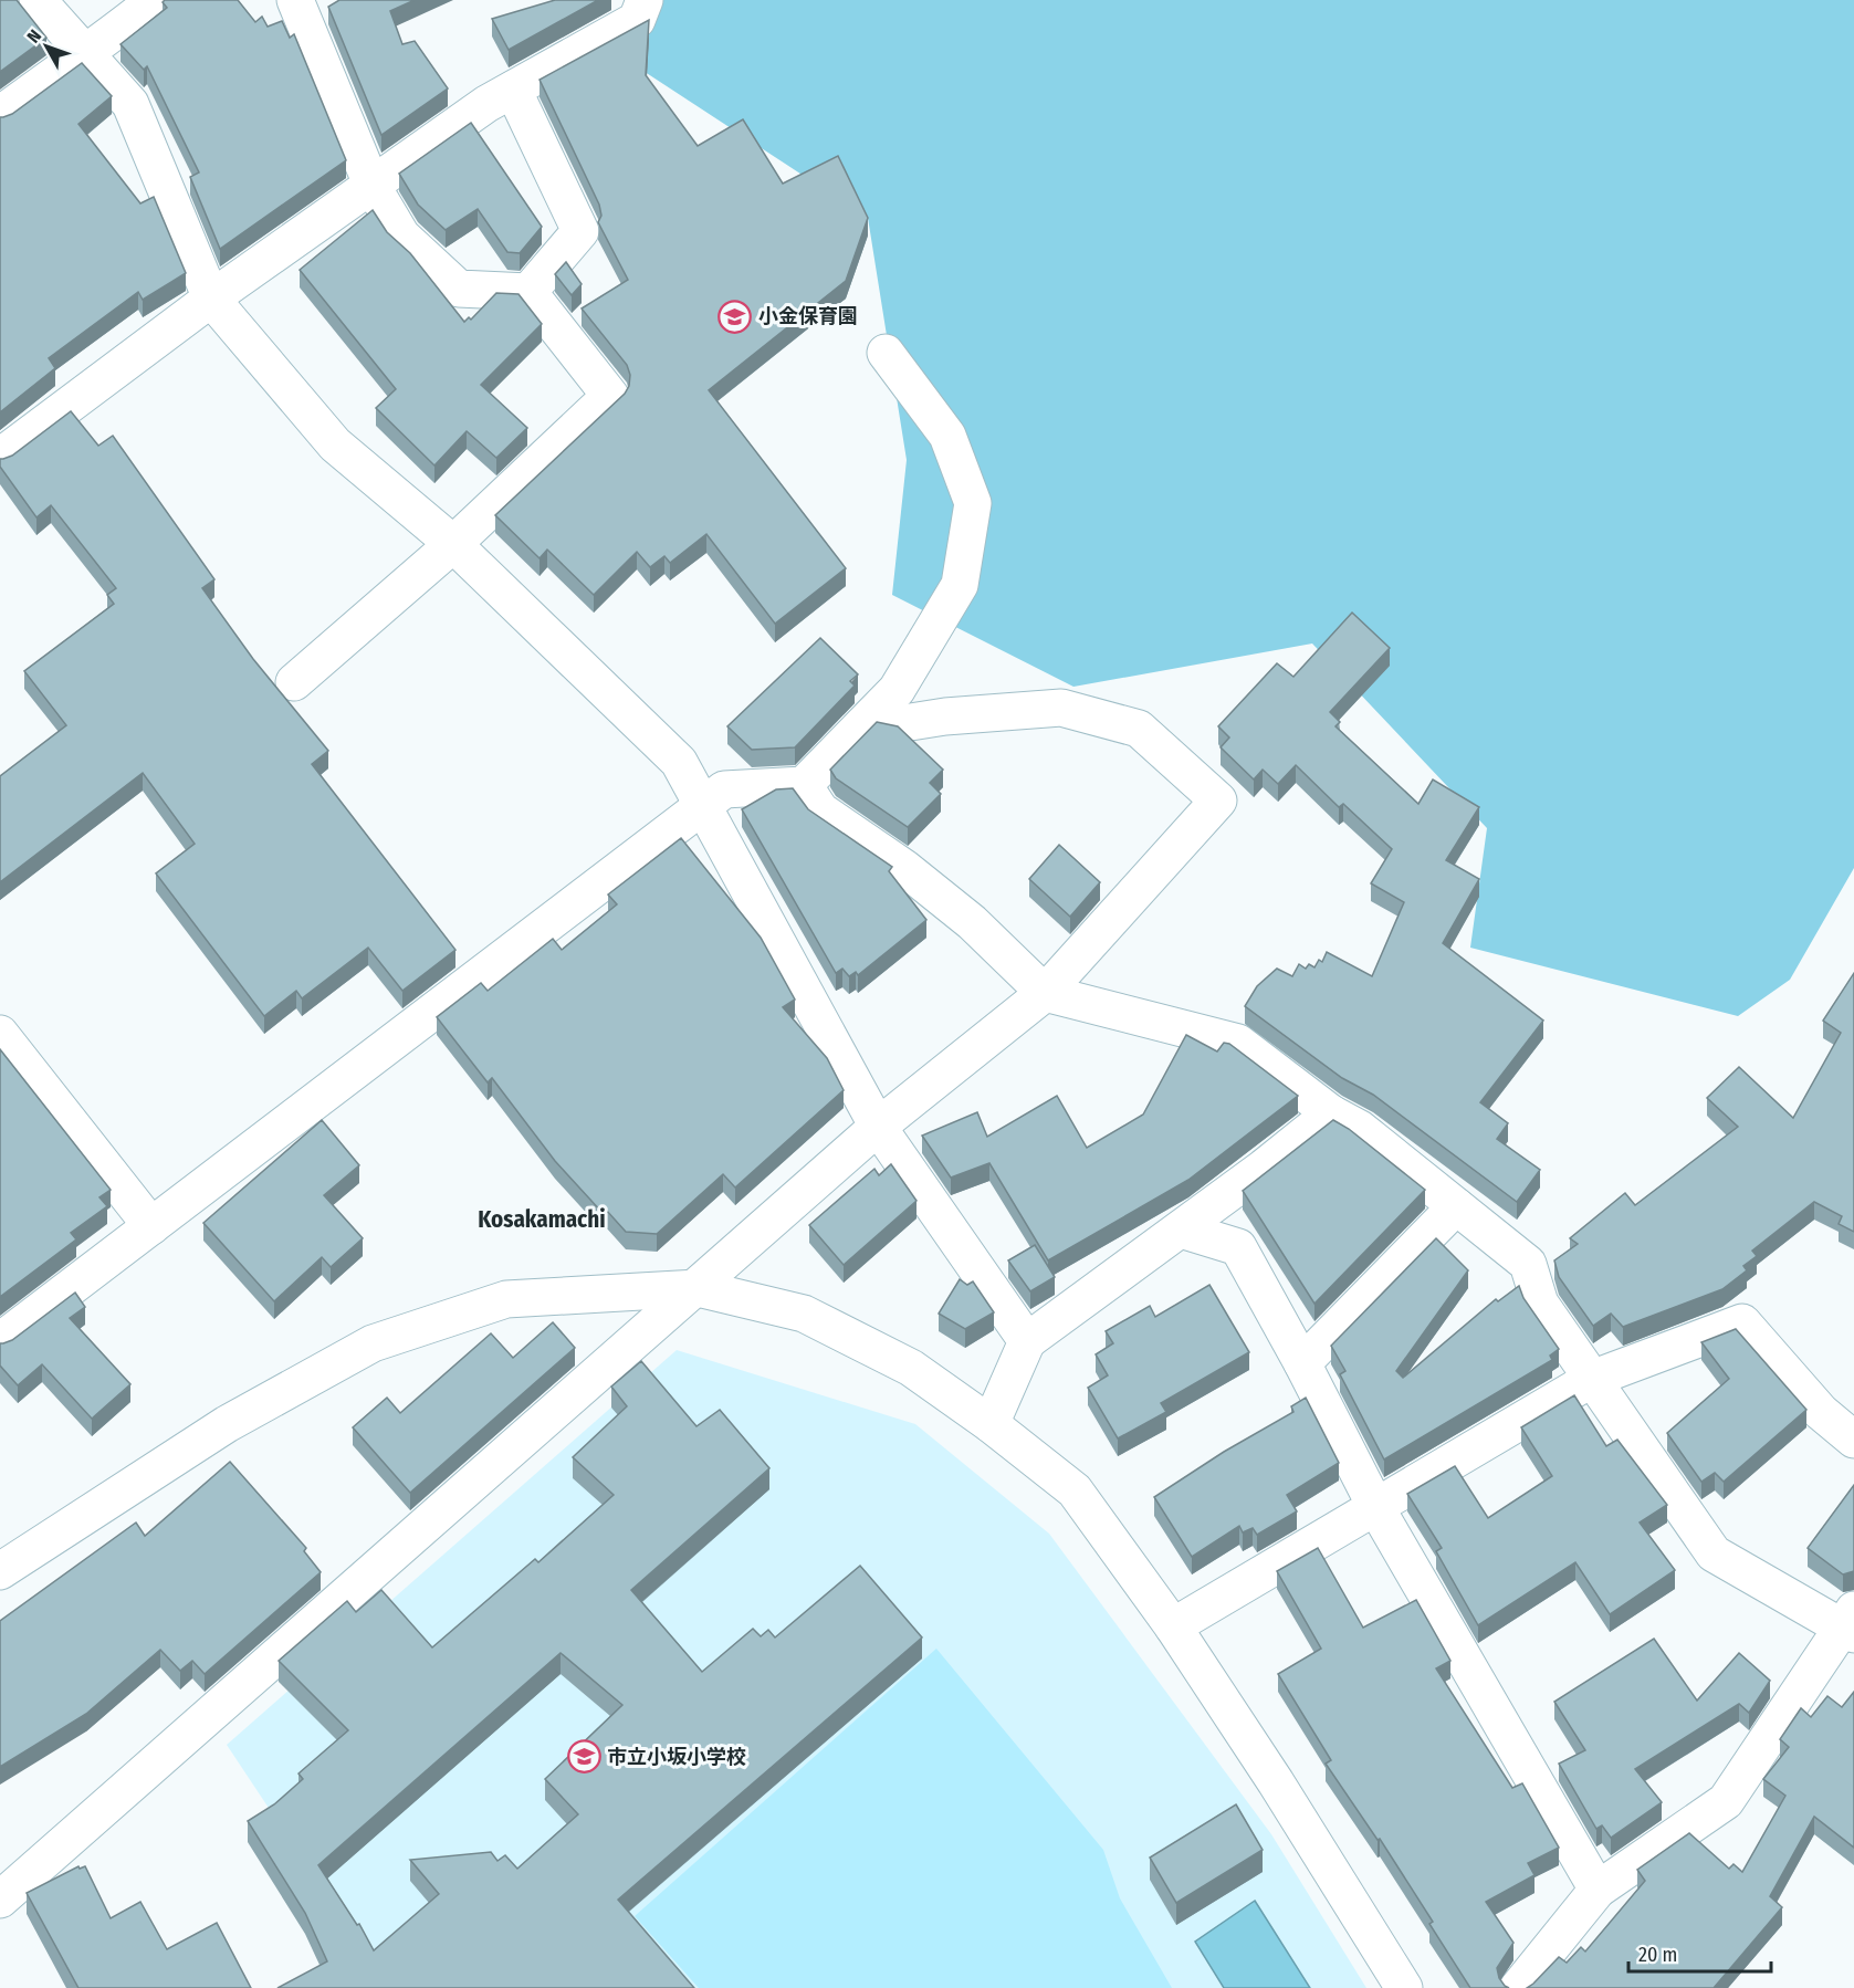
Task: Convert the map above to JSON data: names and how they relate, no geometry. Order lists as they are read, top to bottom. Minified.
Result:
{"districts":["Kosakamachi"],"places":{"school or university":["小金保育園","市立小坂小学校"]},"scale_bar":"20 m","north":"top left"}
